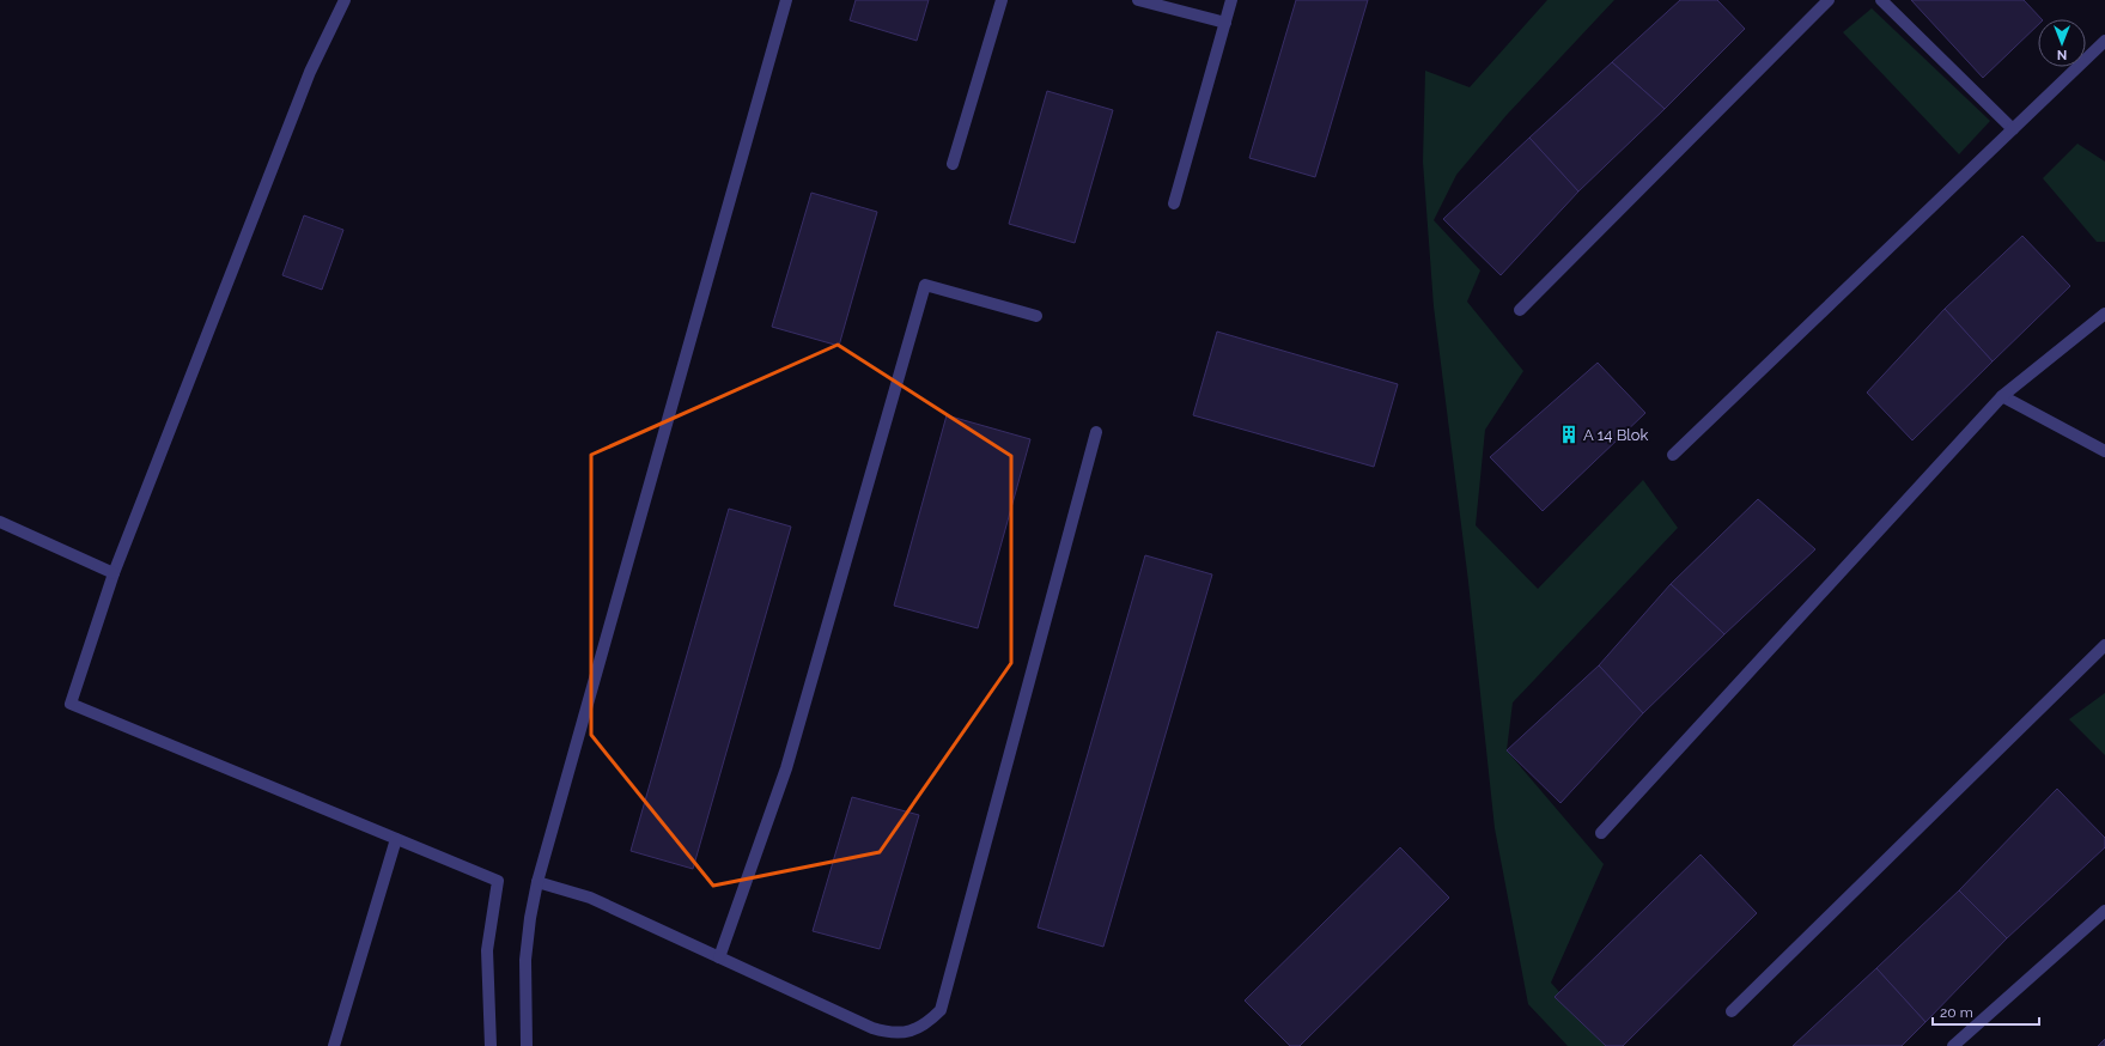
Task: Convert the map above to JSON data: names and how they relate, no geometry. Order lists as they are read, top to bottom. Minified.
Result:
{"places":{"building":["A 14 Blok"]},"scale_bar":"20 m","north":"bottom"}
